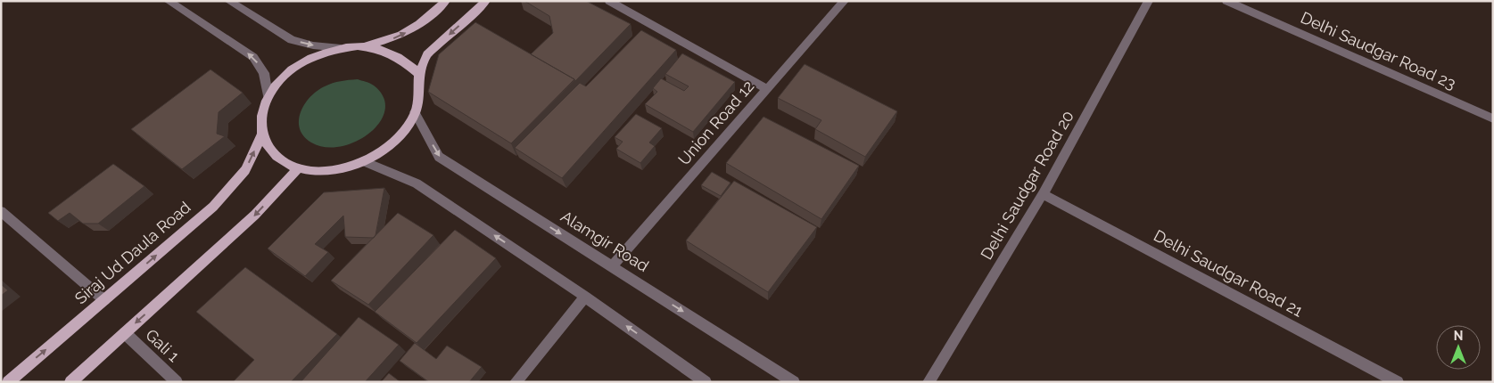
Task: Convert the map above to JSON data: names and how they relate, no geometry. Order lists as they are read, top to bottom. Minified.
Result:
{"streets":{"main road":["Siraj Ud Daula Road"],"street":["Delhi Saudgar Road 23","Union Road 12","Delhi Saudgar Road 20","Alamgir Road","Delhi Saudgar Road 21","Gali 1"]},"crossings":[["Union Road 12","Alamgir Road"],["Delhi Saudgar Road 20","Delhi Saudgar Road 21"],["Alamgir Road","Siraj Ud Daula Road"]],"north":"top"}
